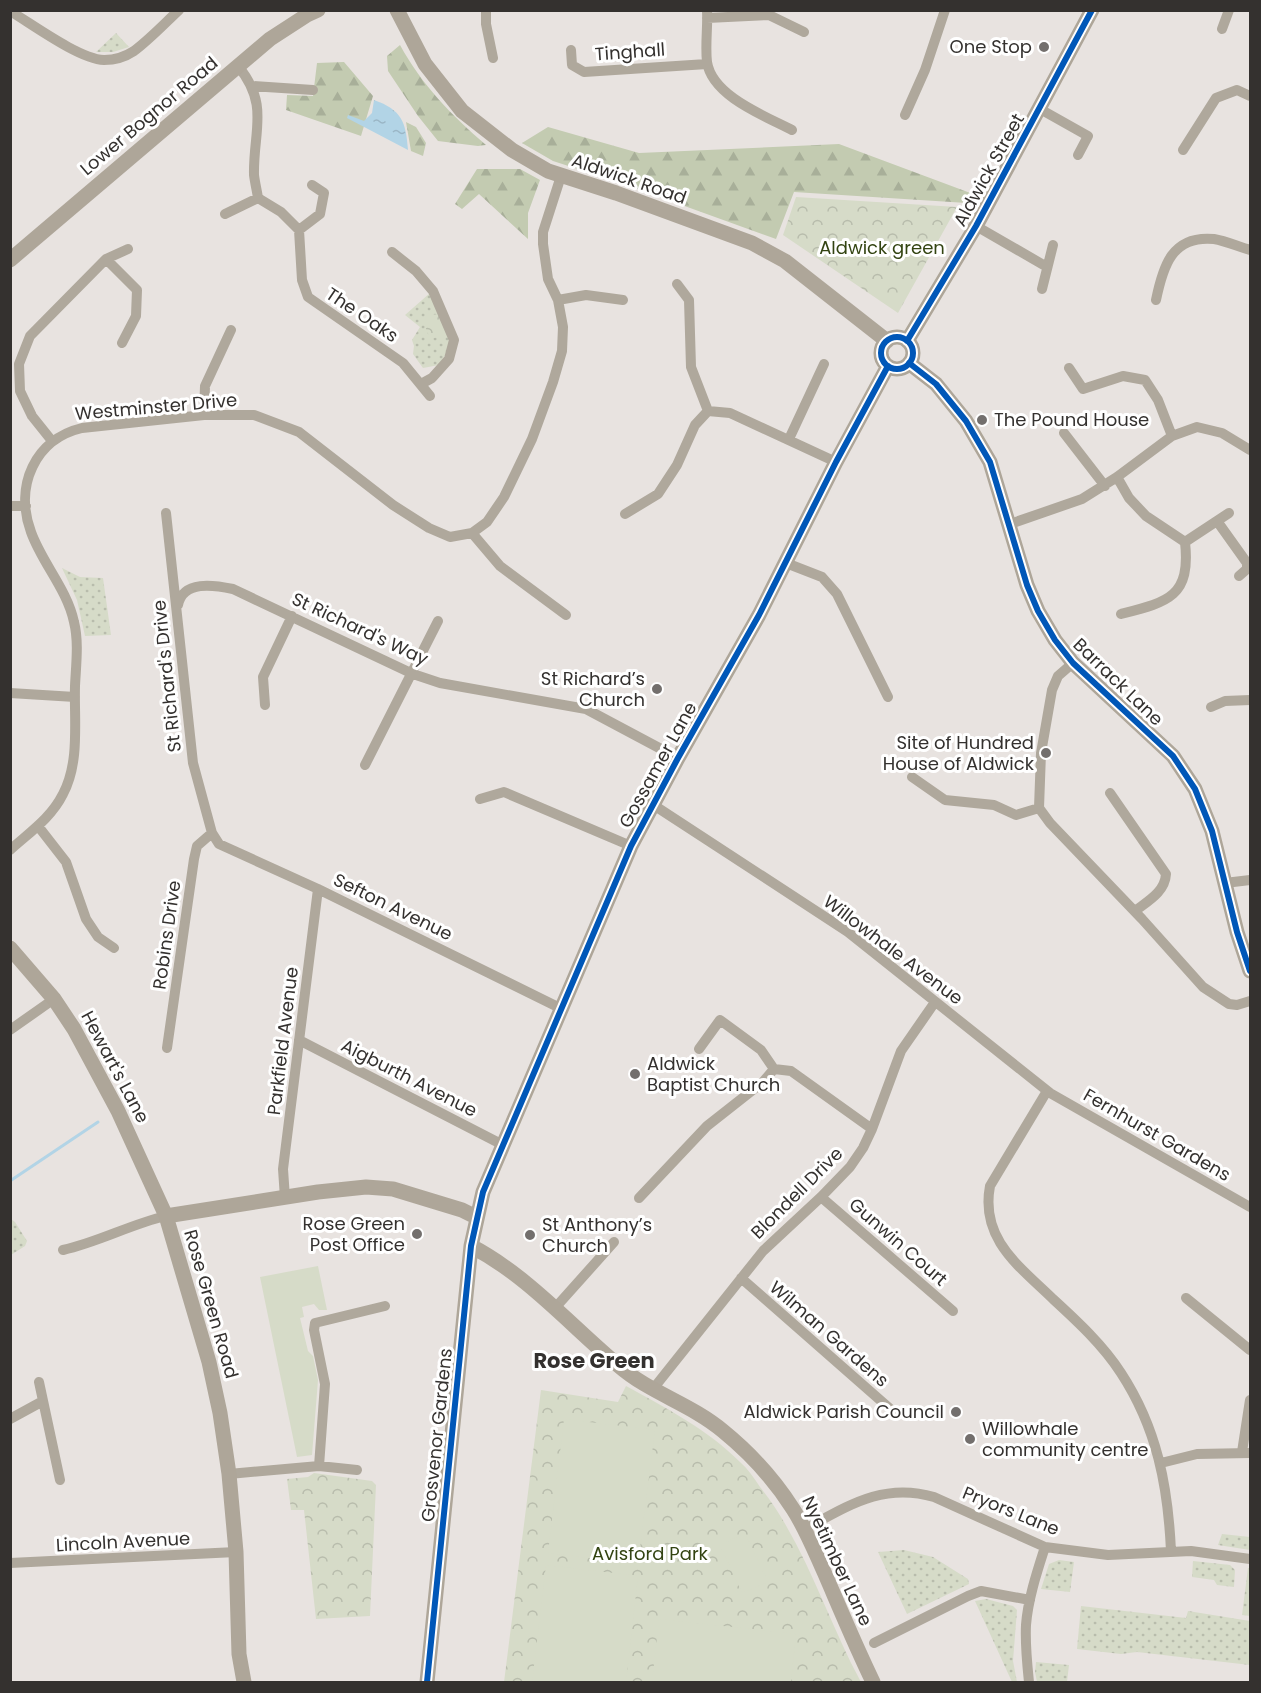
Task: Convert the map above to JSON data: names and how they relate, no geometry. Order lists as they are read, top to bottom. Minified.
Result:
{"streets":{"street":["Tinghall","Lower Bognor Road","Aldwick Street","Aldwick Road","The Oaks","Westminster Drive","St Richard's Way","St Richard's Drive","Barrack Lane","Gossamer Lane","Sefton Avenue","Robins Drive","Willowhale Avenue","Parkfield Avenue","Hewart's Lane","Aigburth Avenue","Fernhurst Gardens","Blondell Drive","Gunwin Court","Rose Green Road","Wilman Gardens","Grosvenor Gardens","Pryors Lane","Lincoln Avenue","Nyetimber Lane"]},"crossings":[["Aldwick Street","Aldwick Road"],["Aldwick Street","Barrack Lane"],["Aldwick Street","Gossamer Lane"],["Aldwick Road","Barrack Lane"],["Aldwick Road","Gossamer Lane"],["St Richard's Way","St Richard's Drive"],["St Richard's Way","Gossamer Lane"],["St Richard's Drive","Sefton Avenue"],["St Richard's Drive","Robins Drive"],["Barrack Lane","Gossamer Lane"],["Gossamer Lane","Sefton Avenue"],["Gossamer Lane","Willowhale Avenue"],["Gossamer Lane","Aigburth Avenue"],["Gossamer Lane","Grosvenor Gardens"],["Sefton Avenue","Robins Drive"],["Sefton Avenue","Parkfield Avenue"],["Willowhale Avenue","Fernhurst Gardens"],["Willowhale Avenue","Blondell Drive"],["Parkfield Avenue","Aigburth Avenue"],["Parkfield Avenue","Rose Green Road"],["Hewart's Lane","Rose Green Road"],["Blondell Drive","Gunwin Court"],["Blondell Drive","Wilman Gardens"],["Blondell Drive","Nyetimber Lane"],["Rose Green Road","Grosvenor Gardens"],["Rose Green Road","Lincoln Avenue"],["Grosvenor Gardens","Nyetimber Lane"],["Pryors Lane","Nyetimber Lane"]],"districts":["Rose Green"],"parks":["Aldwick green","Avisford Park"],"places":["One Stop","The Pound House","St Richard’s Church","Site of Hundred House of Aldwick","Aldwick Baptist Church","Rose Green Post Office","St Anthony’s Church","Aldwick Parish Council","Willowhale community centre"]}
